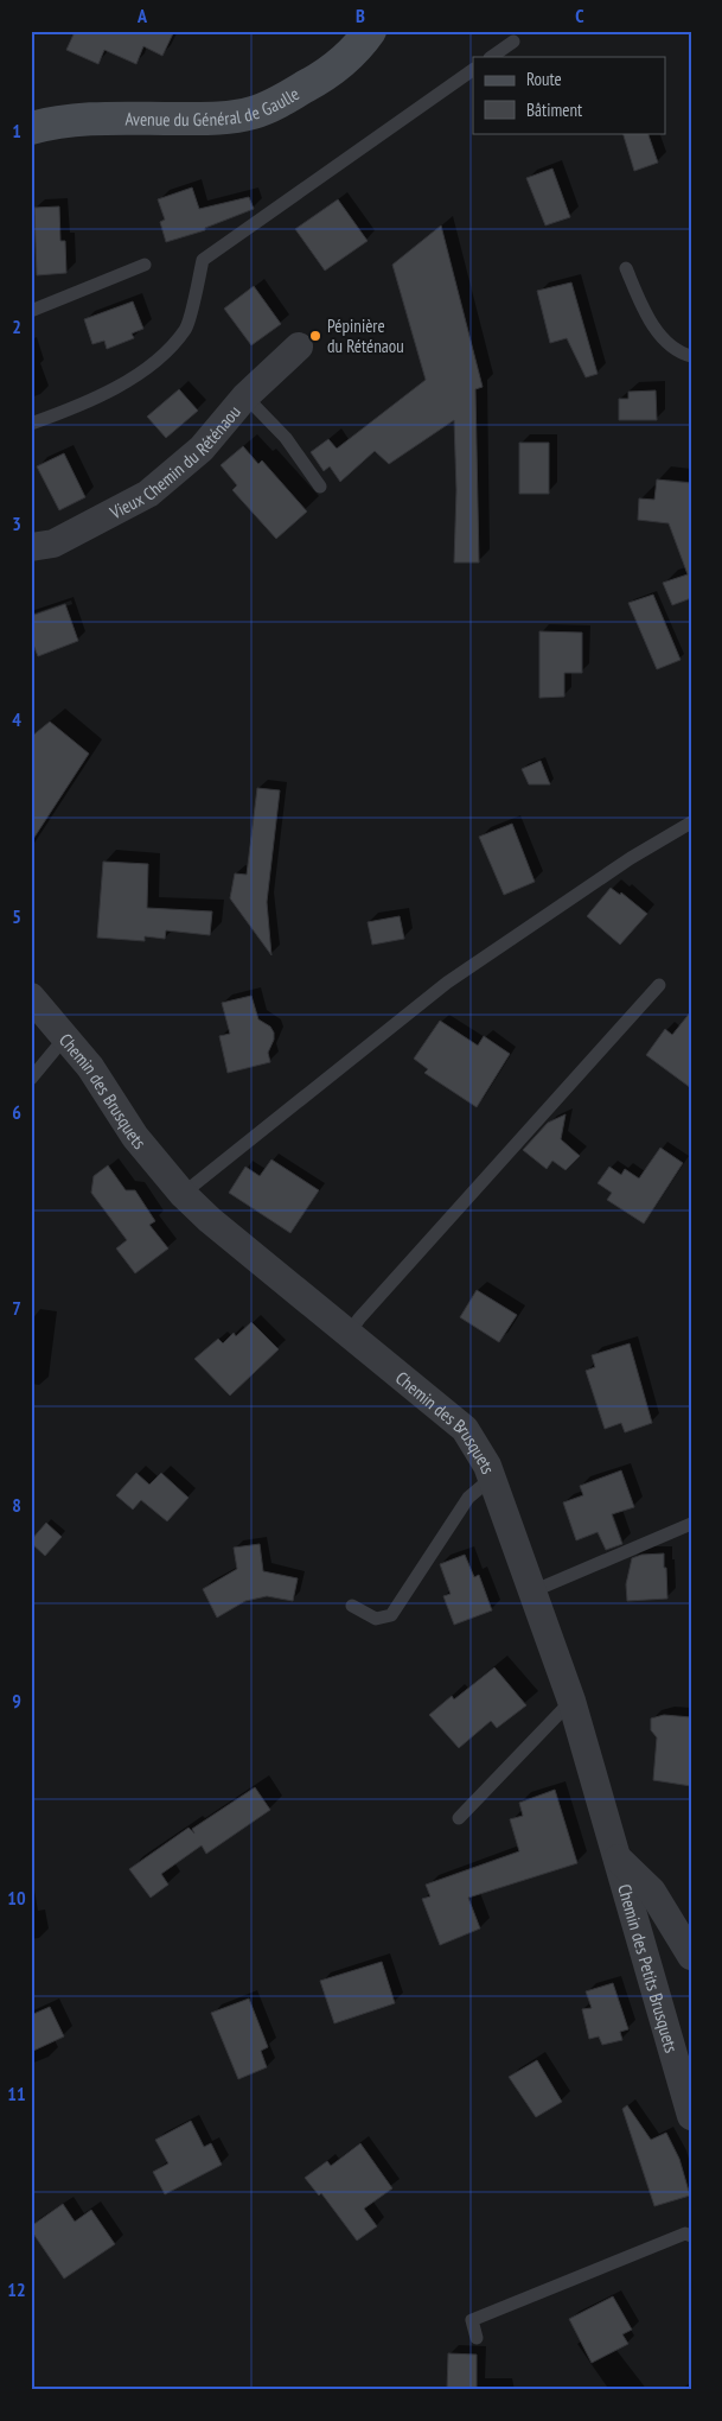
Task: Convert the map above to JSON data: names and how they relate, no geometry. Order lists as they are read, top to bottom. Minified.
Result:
{"streets":{"main road":["Avenue du Général de Gaulle"],"street":["Vieux Chemin du Réténaou","Chemin des Brusquets","Chemin des Petits Brusquets"]},"crossings":[["Chemin des Brusquets","Chemin des Petits Brusquets"]],"places":["Pépinière du Réténaou"],"legend":["Route","Bâtiment"],"grid":{"columns":["A","B","C"],"rows":["1","2","3","4","5","6","7","8","9","10","11","12"]}}
